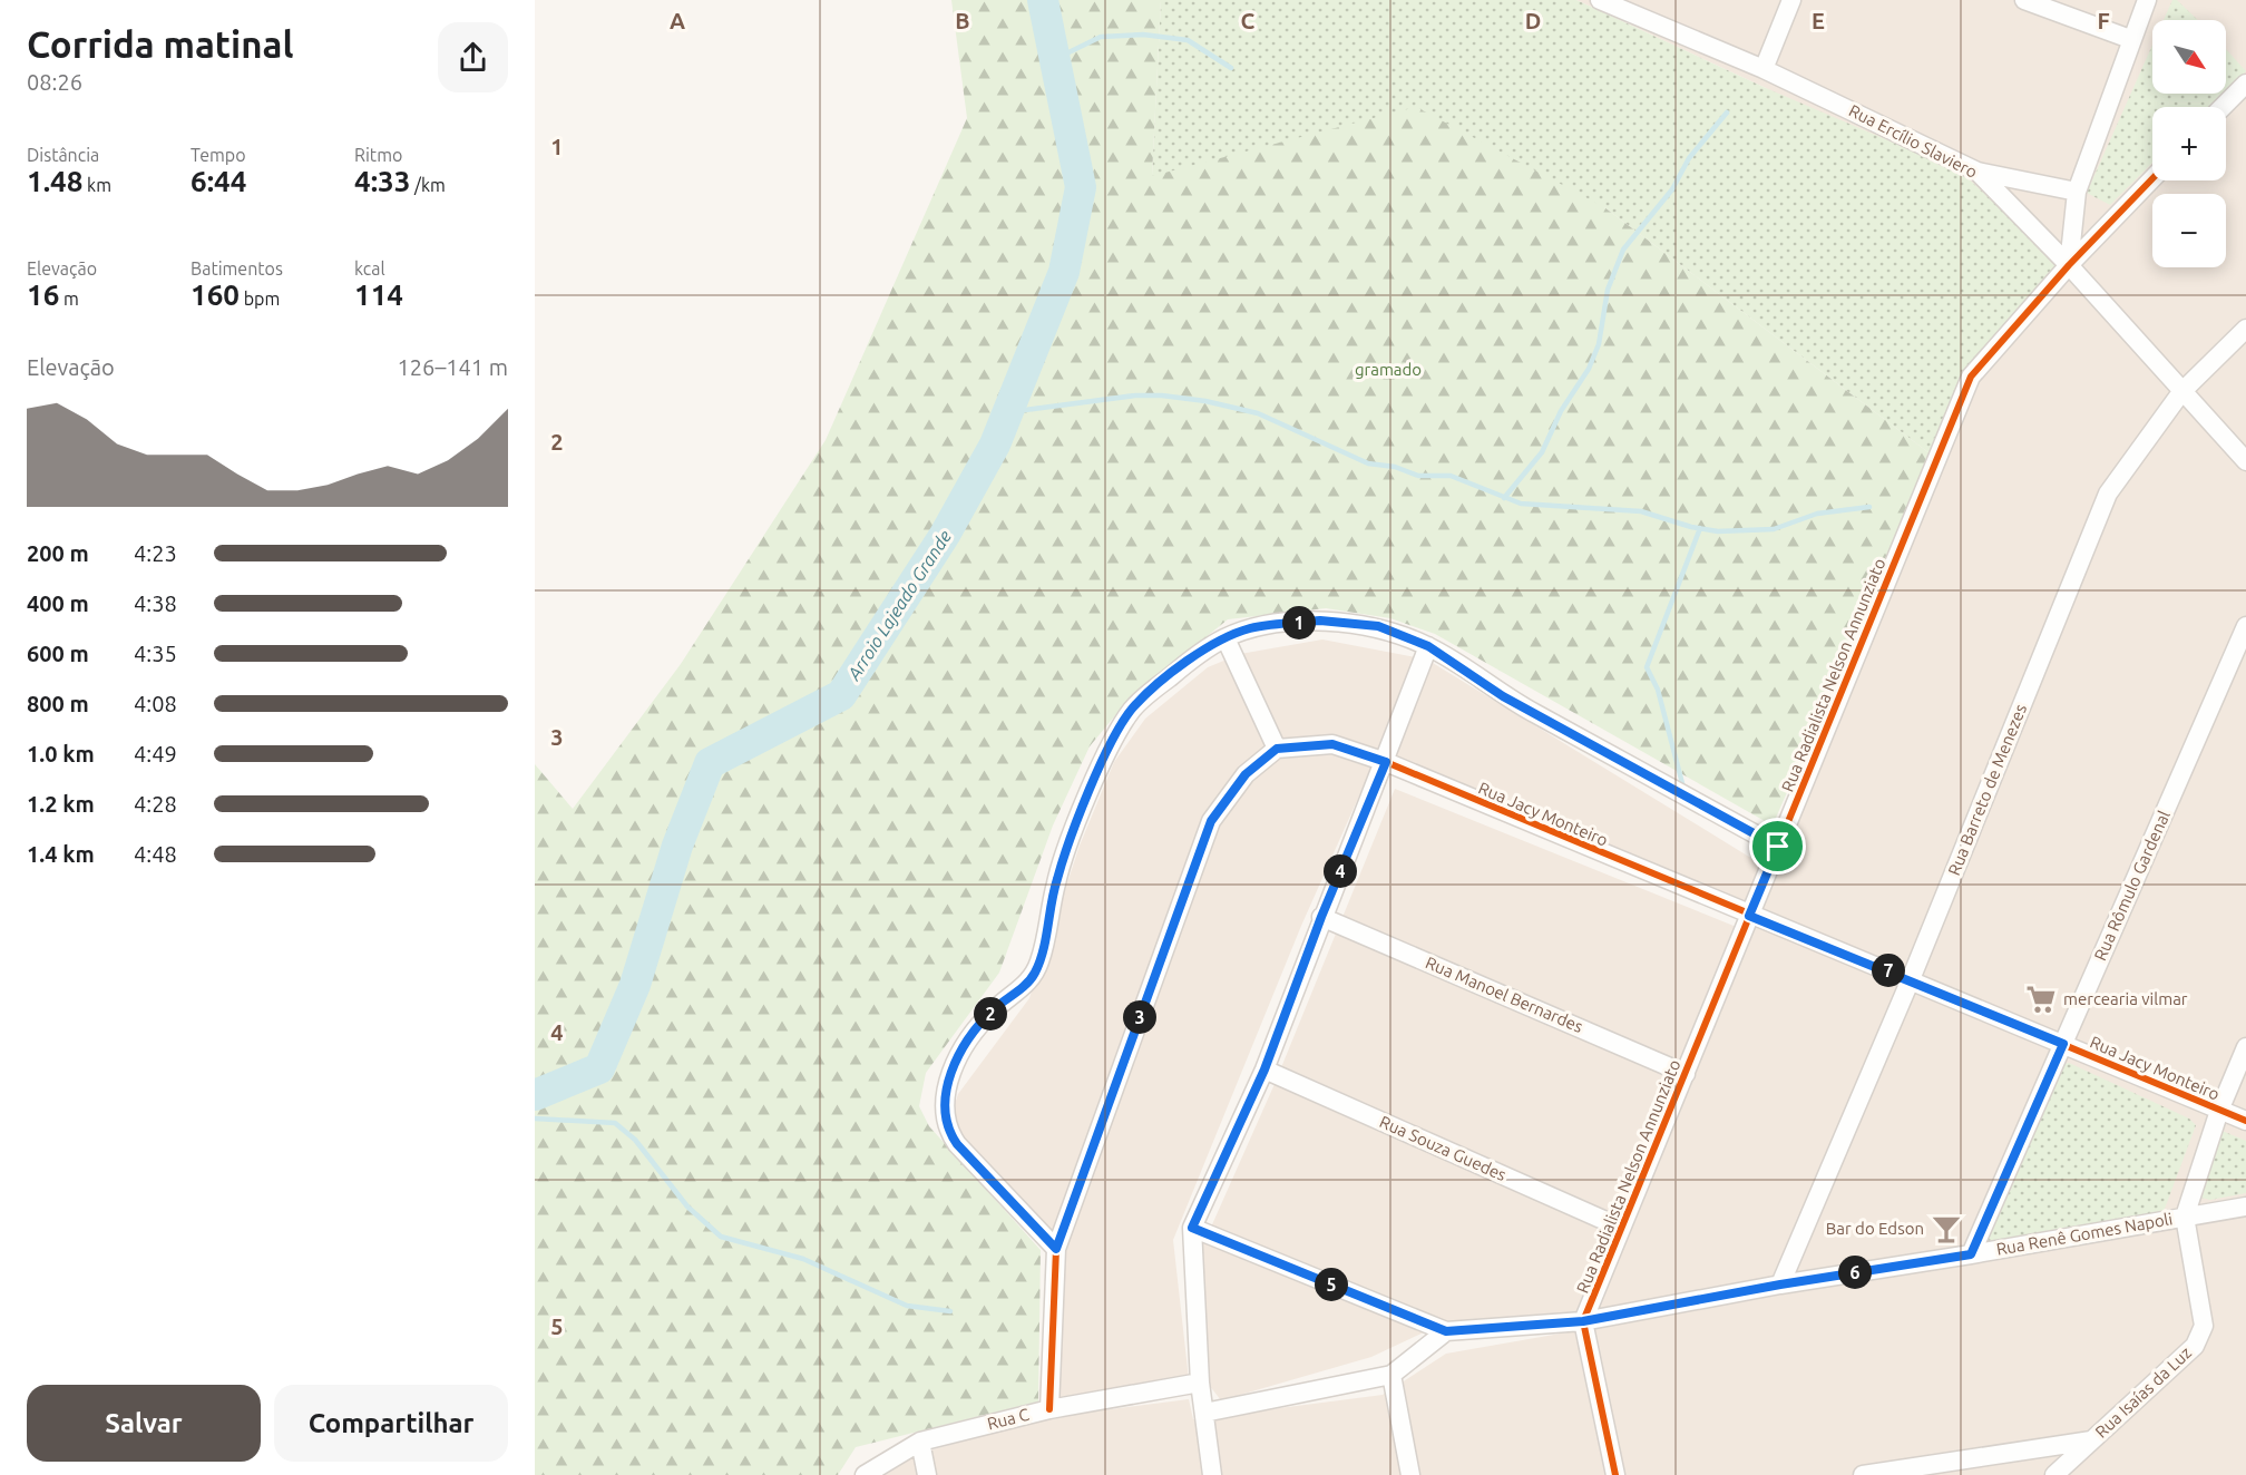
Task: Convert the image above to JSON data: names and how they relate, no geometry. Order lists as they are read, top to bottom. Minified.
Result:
{"streets":{"street":["Rua Ercílio Slaviero","Rua Radialista Nelson Annunziato","Rua Barreto de Menezes","Rua Jacy Monteiro","Rua Rômulo Gardenal","Rua Manoel Bernardes","Rua Souza Guedes","Rua Renê Gomes Napoli","Rua Isaías da Luz","Rua C"]},"crossings":[["Rua Ercílio Slaviero","Rua Radialista Nelson Annunziato"],["Rua Ercílio Slaviero","Rua Barreto de Menezes"],["Rua Radialista Nelson Annunziato","Rua Jacy Monteiro"],["Rua Radialista Nelson Annunziato","Rua Manoel Bernardes"],["Rua Radialista Nelson Annunziato","Rua Souza Guedes"],["Rua Radialista Nelson Annunziato","Rua Renê Gomes Napoli"],["Rua Barreto de Menezes","Rua Jacy Monteiro"],["Rua Barreto de Menezes","Rua Renê Gomes Napoli"],["Rua Jacy Monteiro","Rua Rômulo Gardenal"],["Rua Rômulo Gardenal","Rua Renê Gomes Napoli"],["Rua Renê Gomes Napoli","Rua Isaías da Luz"]],"water":["Arroio Lajeado Grande"],"parks":["gramado"],"places":{"supermarket":["mercearia vilmar"],"bar":["Bar do Edson"]},"north":"bottom right","page":{"heading":["Corrida matinal","08:26"],"map_buttons":["+","−"],"stats":[["Distância","1.48 km"],["Tempo","6:44"],["Ritmo","4:33 /km"],["Elevação","16 m"],["Batimentos","160 bpm"],["kcal","114"]],"chart":["Elevação","126–141 m"],"list":[{"name":"200 m","note":"4:23"},{"name":"400 m","note":"4:38"},{"name":"600 m","note":"4:35"},{"name":"800 m","note":"4:08"},{"name":"1.0 km","note":"4:49"},{"name":"1.2 km","note":"4:28"},{"name":"1.4 km","note":"4:48"}],"pins":["1","4","7","2","3","6","5"],"buttons":["Salvar","Compartilhar"]},"grid":{"columns":["A","B","C","D","E","F"],"rows":["1","2","3","4","5"]}}
